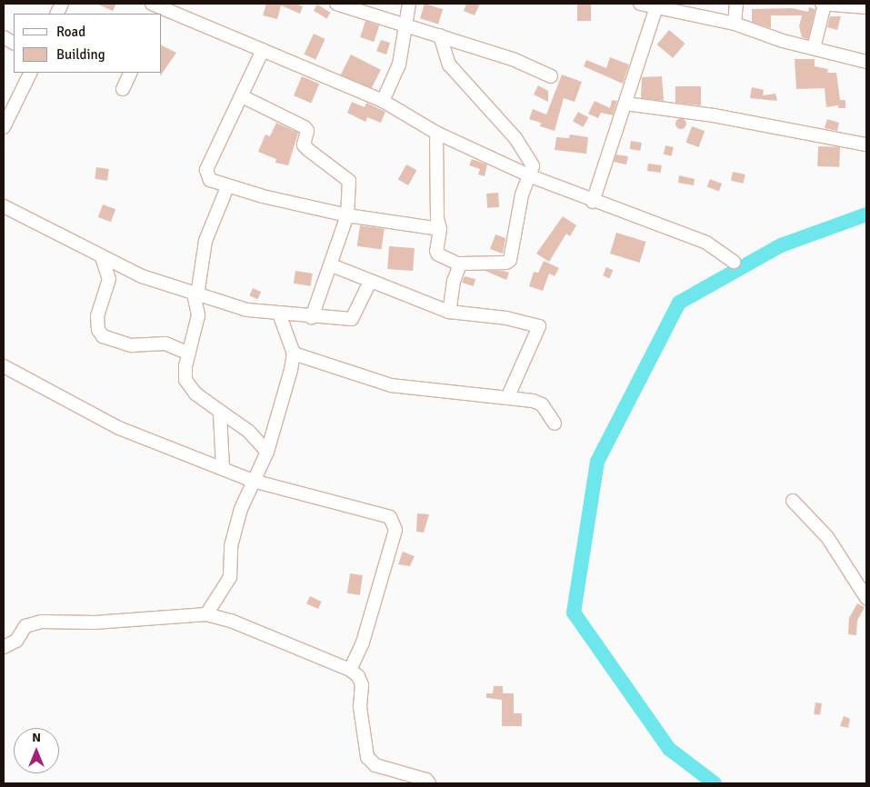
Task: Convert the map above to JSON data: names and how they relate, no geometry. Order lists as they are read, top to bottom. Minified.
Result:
{"legend":["Road","Building"],"north":"top"}
